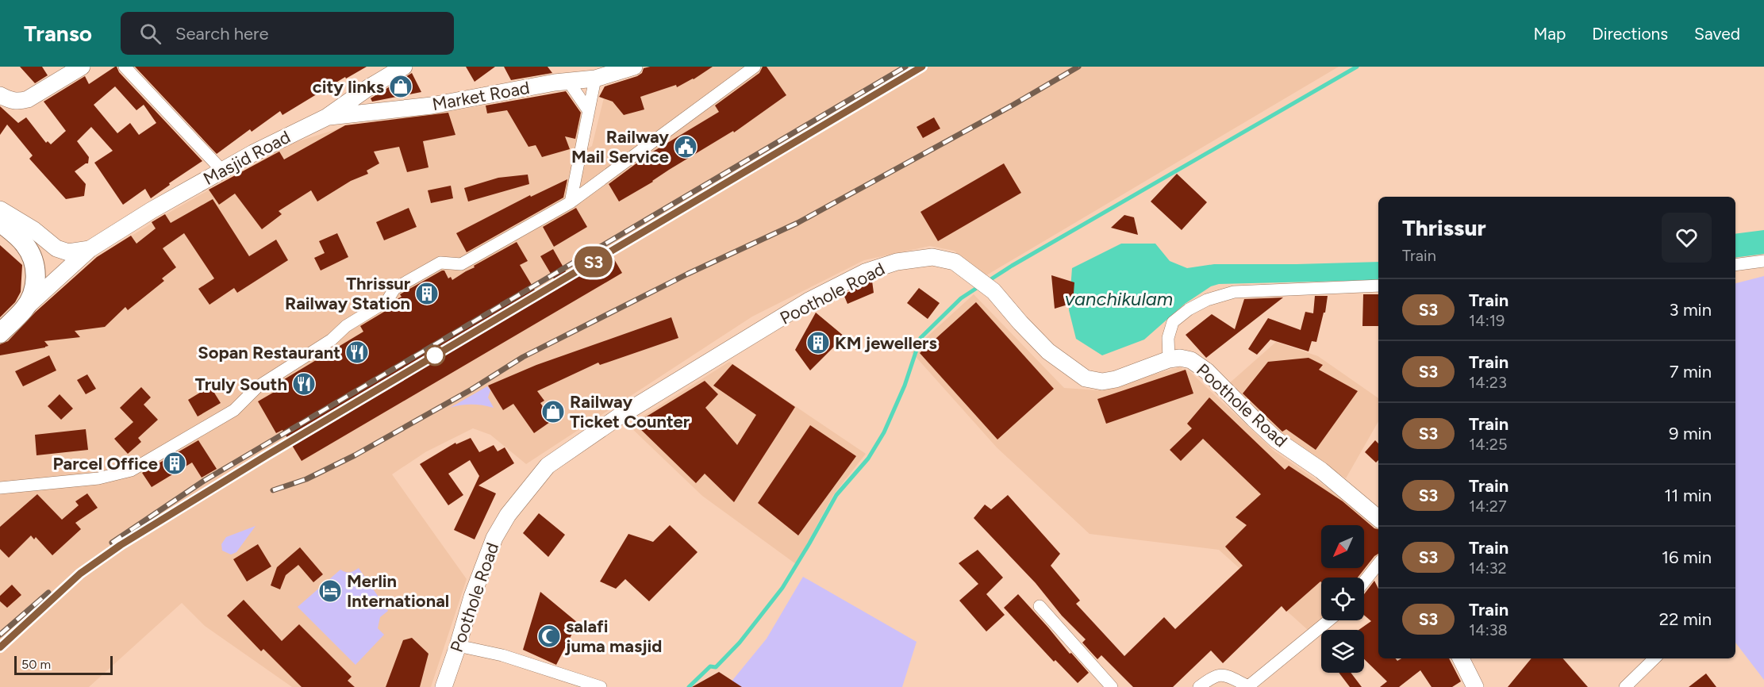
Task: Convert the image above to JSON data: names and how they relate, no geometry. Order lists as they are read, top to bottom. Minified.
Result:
{"streets":{"street":["Market Road","Masjid Road","Poothole Road"]},"crossings":[["Market Road","Masjid Road"]],"water":["vanchikulam"],"places":{"shop":["city links","Railway Ticket Counter"],"public building":["Railway Mail Service"],"building":["Thrissur Railway Station","KM jewellers","Parcel Office"],"restaurant":["Sopan Restaurant","Truly South"],"hotel":["Merlin International"],"mosque":["salafi juma masjid"]},"scale_bar":"50 m","north":"bottom left","page":{"header":"Transo","search":"Search here","nav":["Map","Directions","Saved"],"on_map":"S3","heading":["Thrissur","Train"],"list":[{"mark":"S3","name":"Train","note":"14:19","value":"3 min"},{"mark":"S3","name":"Train","note":"14:23","value":"7 min"},{"mark":"S3","name":"Train","note":"14:25","value":"9 min"},{"mark":"S3","name":"Train","note":"14:27","value":"11 min"},{"mark":"S3","name":"Train","note":"14:32","value":"16 min"},{"mark":"S3","name":"Train","note":"14:38","value":"22 min"}],"scale":"50 m"}}
